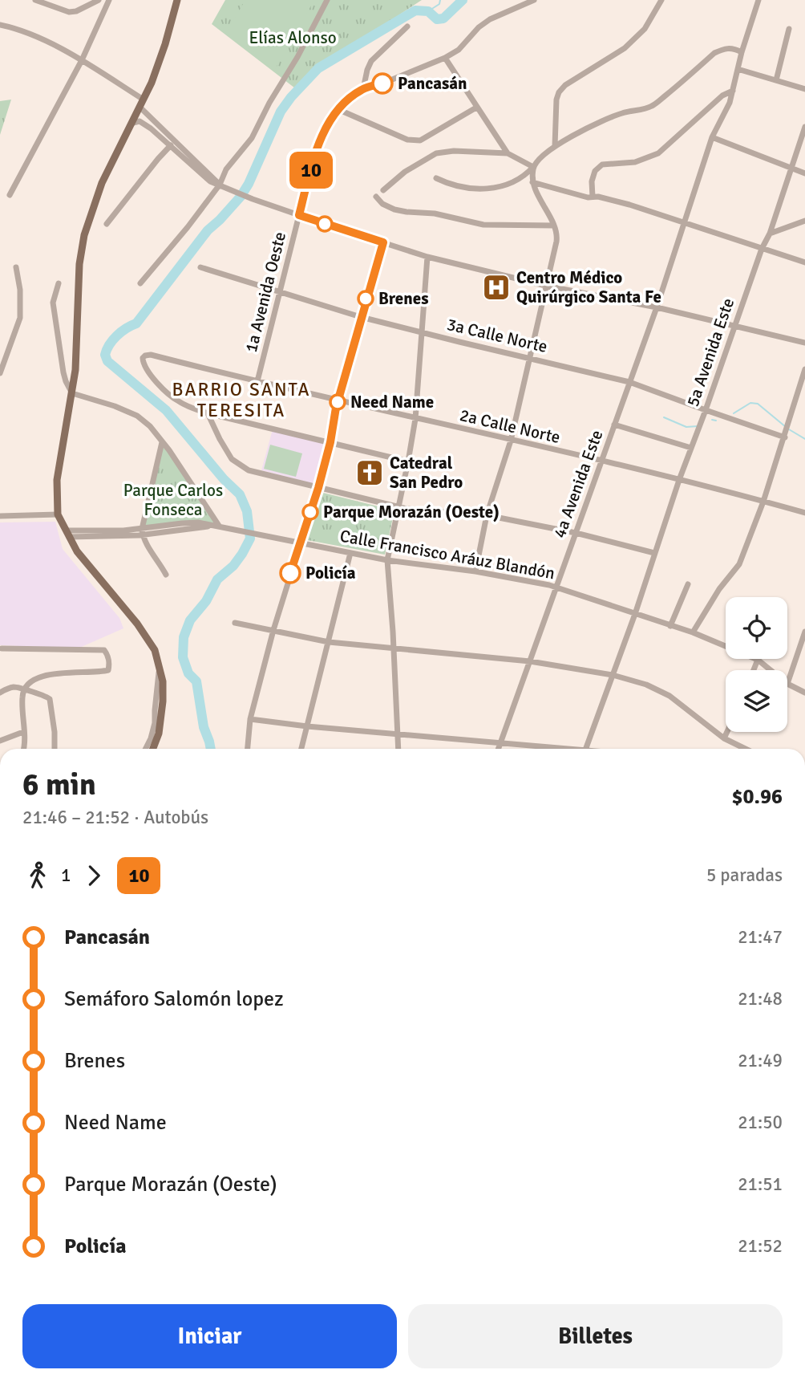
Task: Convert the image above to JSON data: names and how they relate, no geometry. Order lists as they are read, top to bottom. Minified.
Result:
{"streets":{"street":["1a Avenida Oeste","3a Calle Norte","5a Avenida Este","2a Calle Norte","4a Avenida Este","Calle Francisco Aráuz Blandón"]},"crossings":[["1a Avenida Oeste","3a Calle Norte"],["1a Avenida Oeste","2a Calle Norte"],["3a Calle Norte","5a Avenida Este"],["3a Calle Norte","4a Avenida Este"],["5a Avenida Este","2a Calle Norte"],["5a Avenida Este","Calle Francisco Aráuz Blandón"],["2a Calle Norte","4a Avenida Este"],["4a Avenida Este","Calle Francisco Aráuz Blandón"]],"districts":["BARRIO SANTA TERESITA"],"parks":["Elías Alonso","Parque Carlos Fonseca"],"places":{"other":["Pancasán","Brenes","Need Name","Parque Morazán (Oeste)","Policía"],"hospital":["Centro Médico Quirúrgico Santa Fe"],"church":["Catedral San Pedro"]},"lines":["bus line 10"],"page":{"on_map":"10","heading":["6 min","21:46 – 21:52 · Autobús","$0.96"],"legs":["1","10","5 paradas"],"list":[{"name":"Pancasán","value":"21:47"},{"name":"Semáforo Salomón lopez","value":"21:48"},{"name":"Brenes","value":"21:49"},{"name":"Need Name","value":"21:50"},{"name":"Parque Morazán (Oeste)","value":"21:51"},{"name":"Policía","value":"21:52"}],"buttons":["Iniciar","Billetes"]}}
